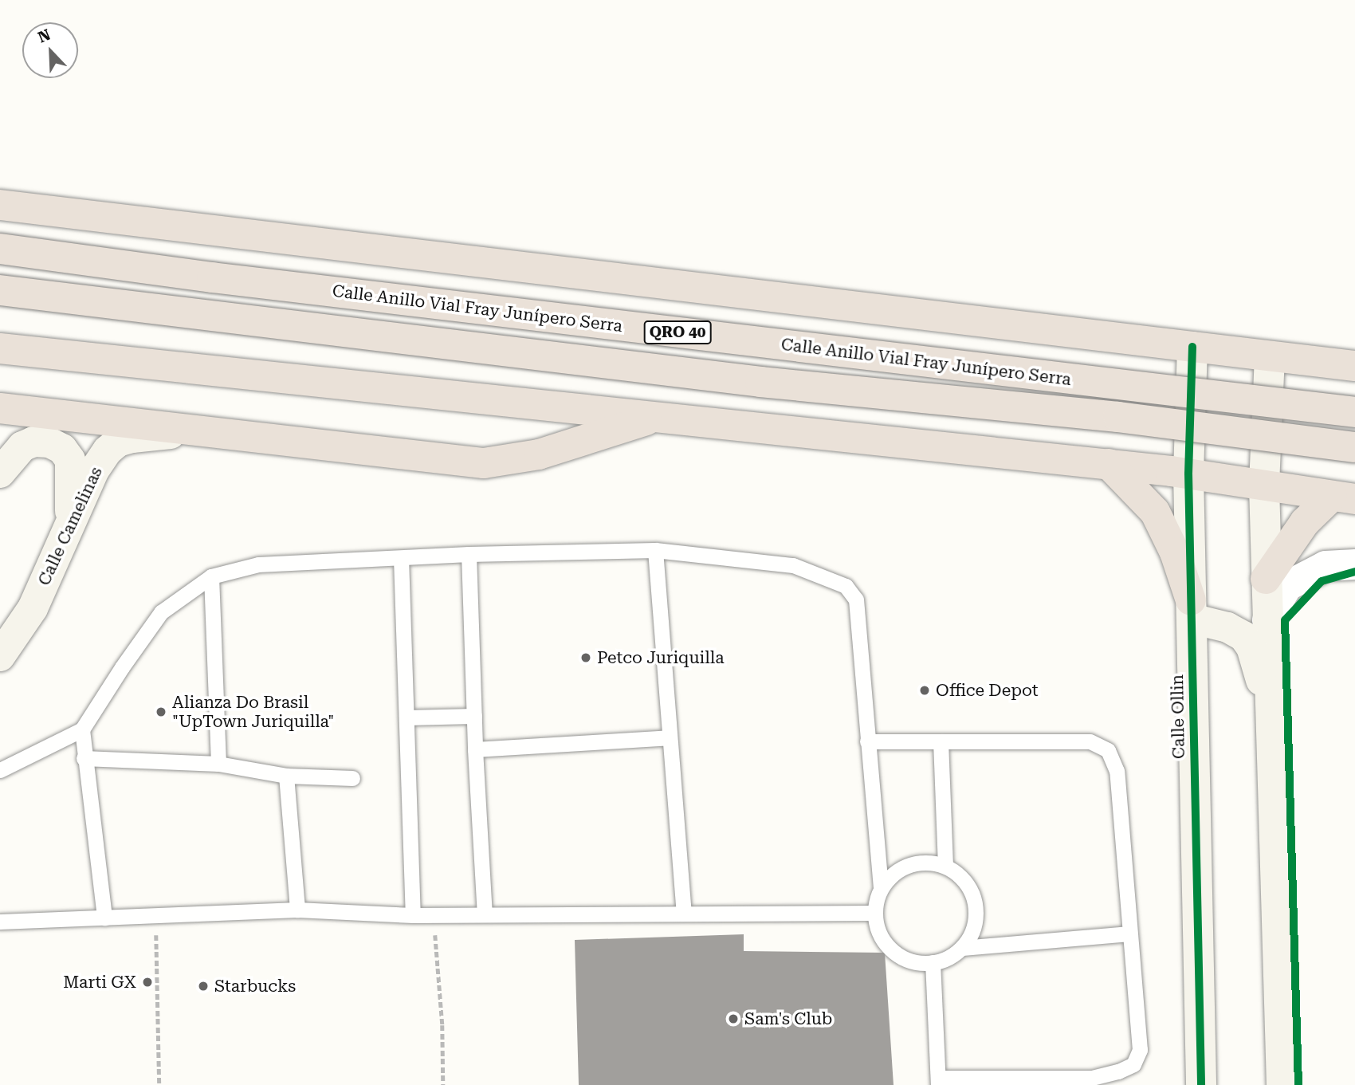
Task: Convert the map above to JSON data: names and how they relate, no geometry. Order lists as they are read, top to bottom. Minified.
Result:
{"streets":{"highway":["Calle Anillo Vial Fray Junípero Serra","QRO 40"],"street":["Calle Camelinas","Calle Ollin"]},"places":["Petco Juriquilla","Office Depot","Alianza Do Brasil \"UpTown Juriquilla\"","Marti GX","Starbucks","Sam's Club"],"north":"top left"}
